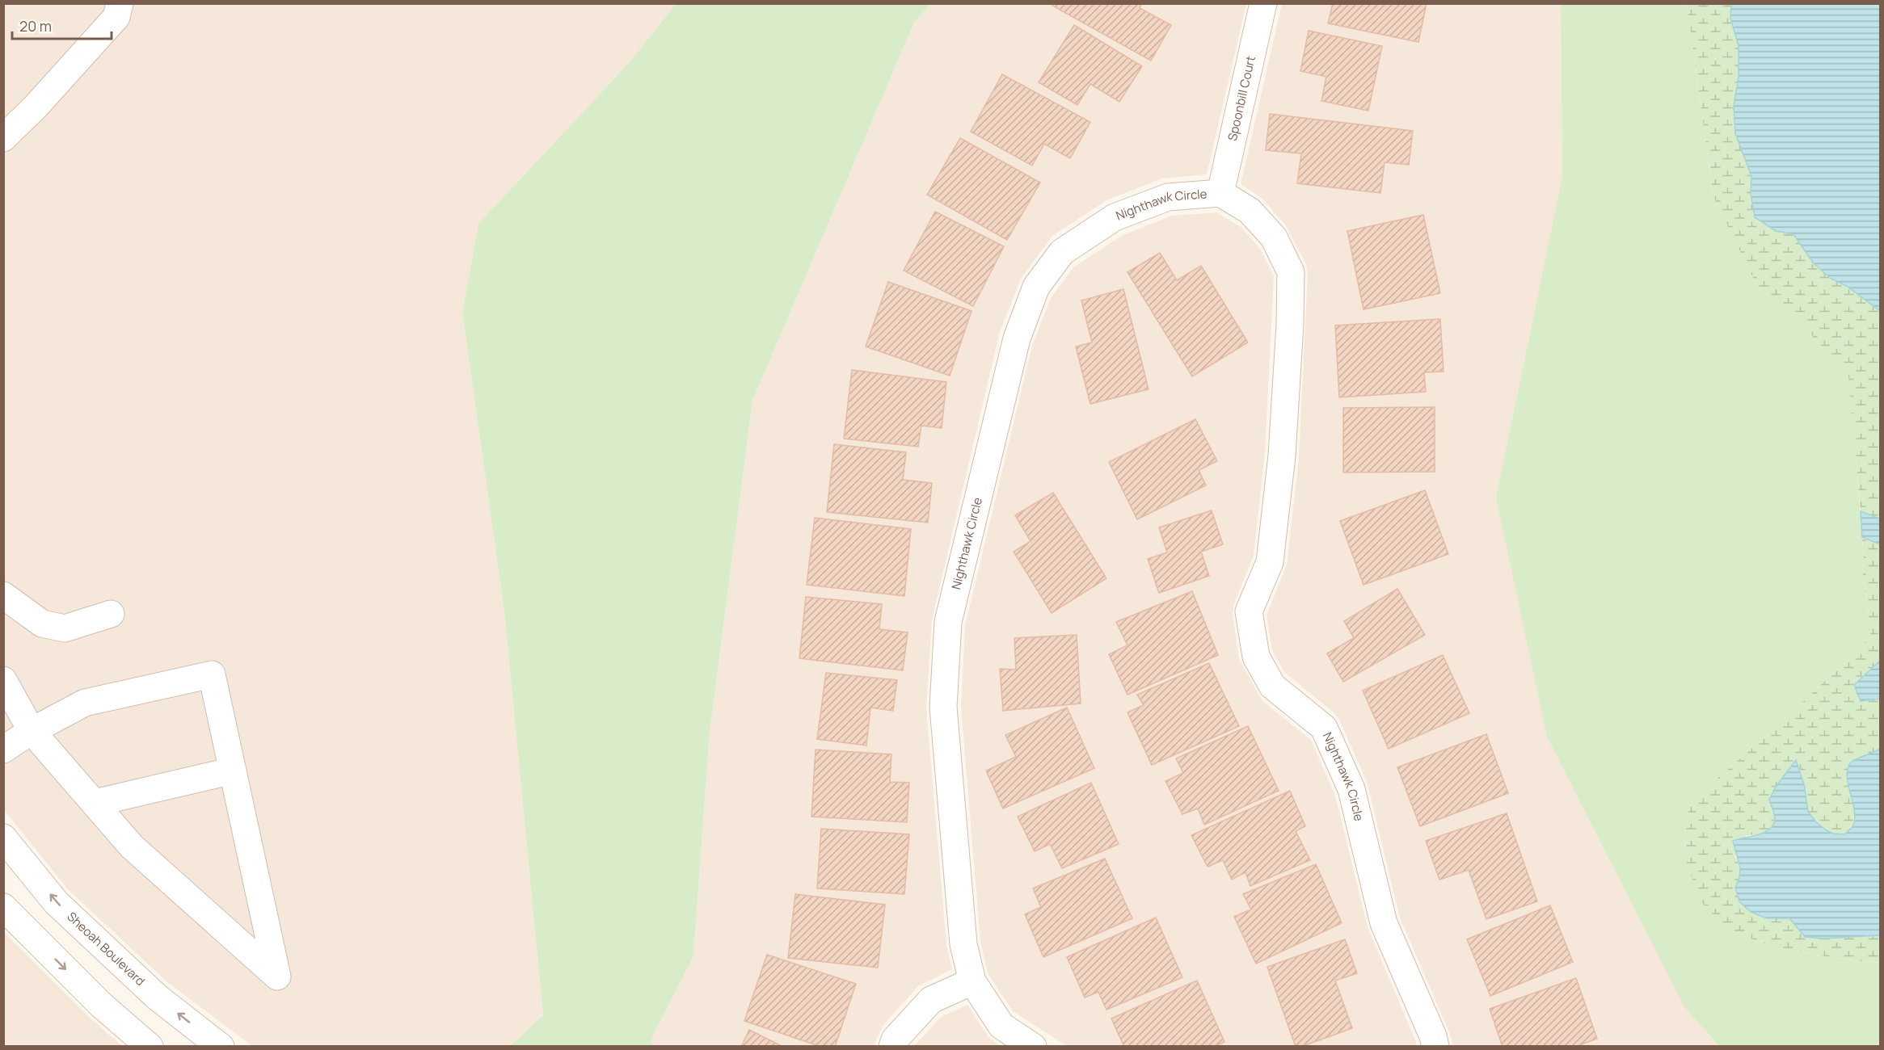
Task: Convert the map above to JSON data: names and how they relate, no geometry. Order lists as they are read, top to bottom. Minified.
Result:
{"streets":{"street":["Spoonbill Court","Nighthawk Circle","Sheoah Boulevard"]},"crossings":[["Spoonbill Court","Nighthawk Circle"]],"scale_bar":"20 m"}
